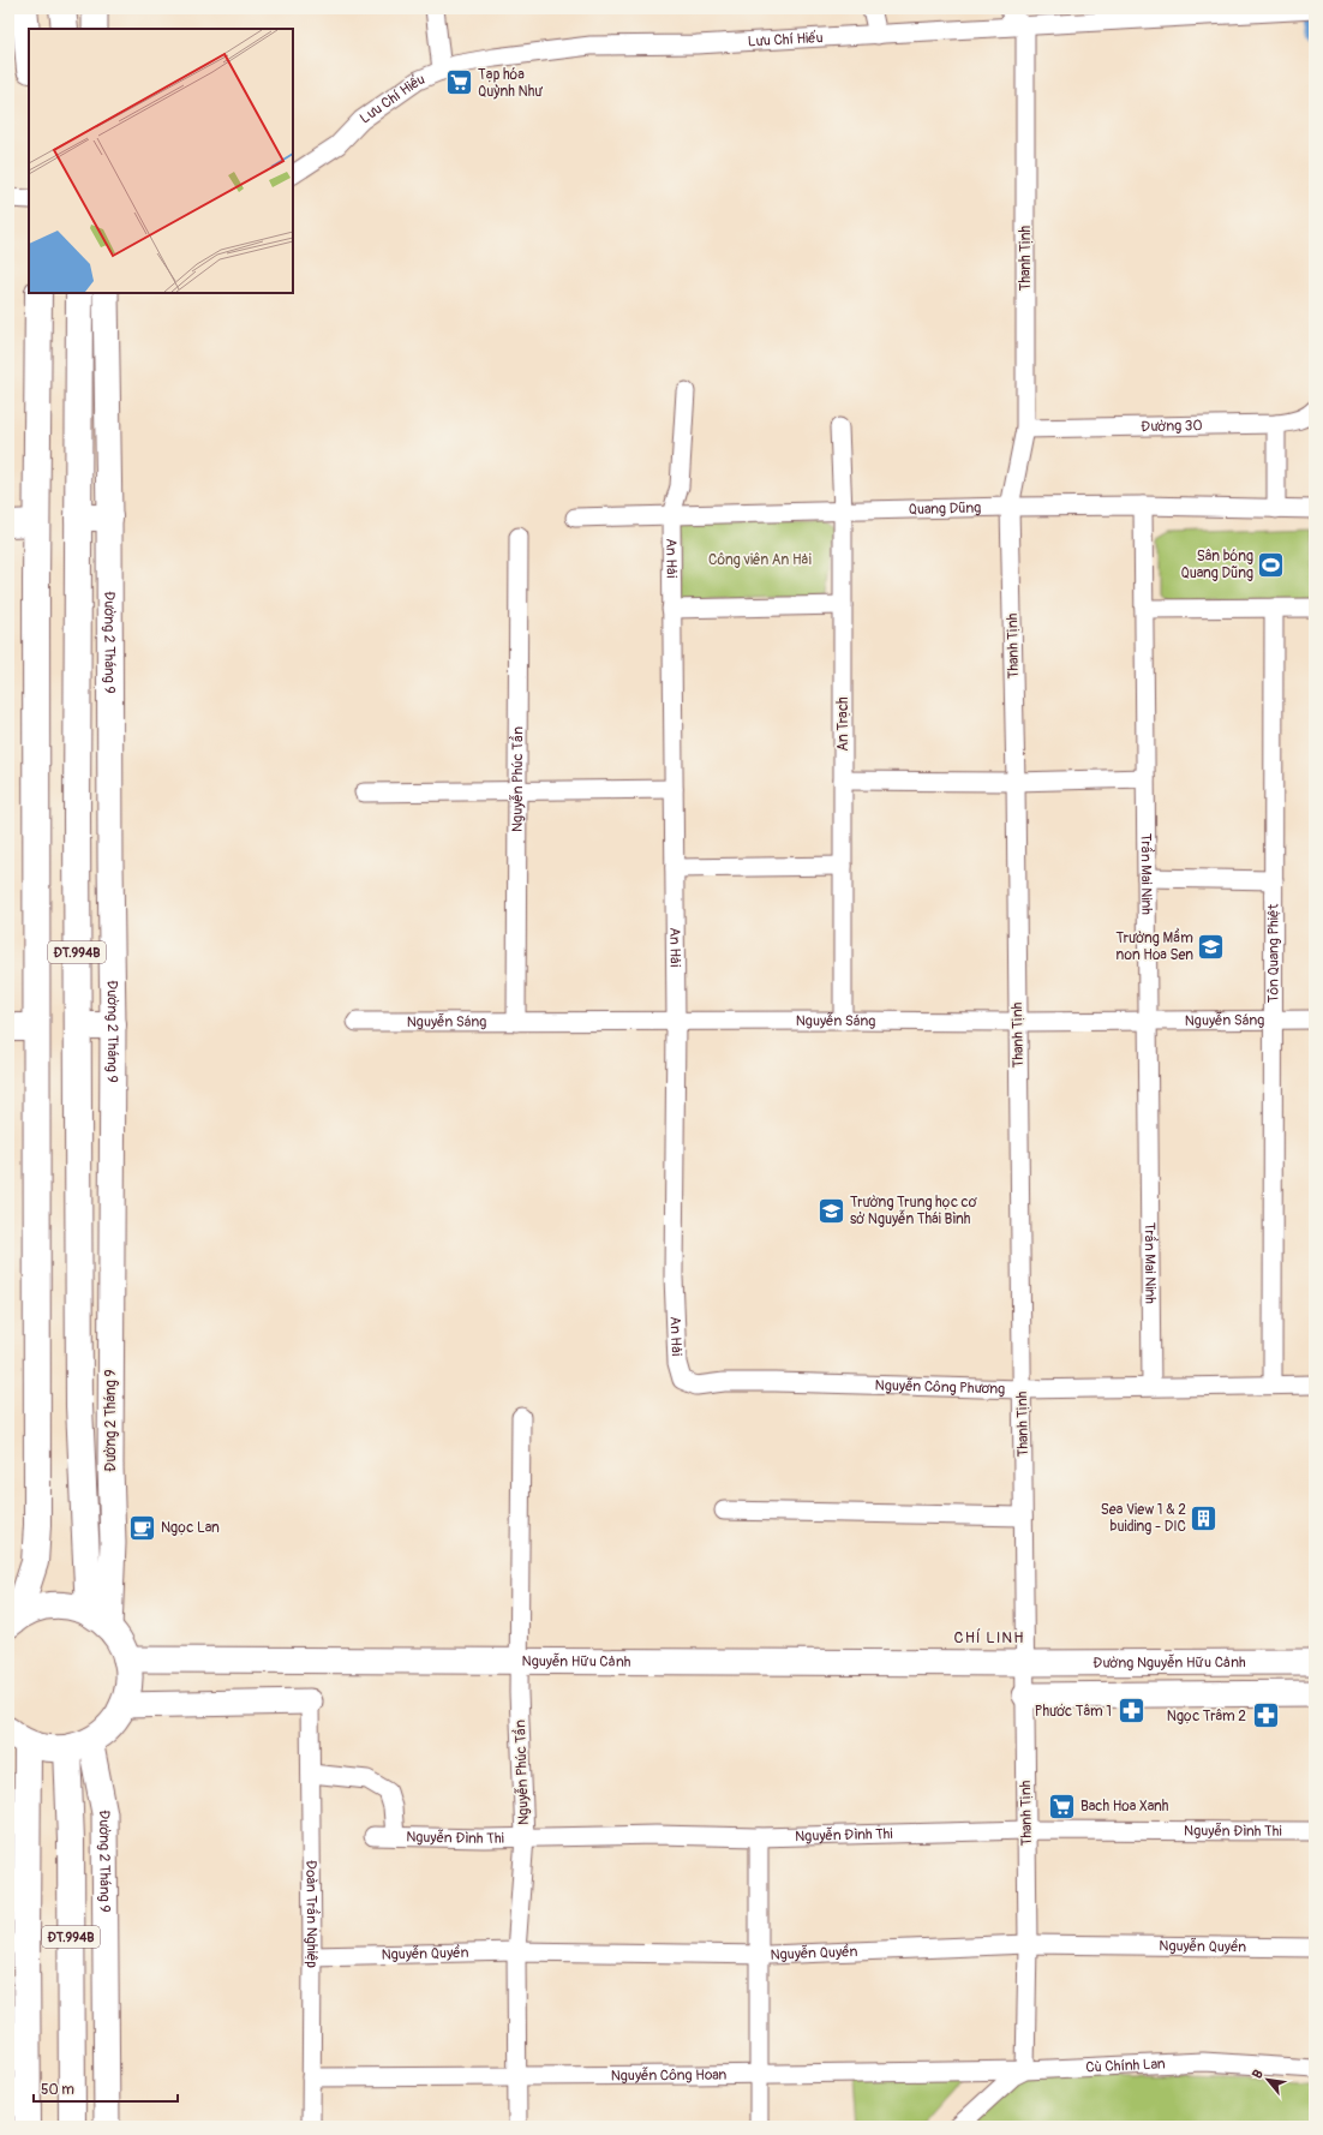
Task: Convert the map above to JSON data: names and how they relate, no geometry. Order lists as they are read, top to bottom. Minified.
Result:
{"streets":{"main road":["Đường 2 Tháng 9","ĐT.994B","Nguyễn Hữu Cảnh","Đường Nguyễn Hữu Cảnh"],"street":["Lưu Chí Hiếu","Thanh Tịnh","Đường 30","Quang Dũng","An Hải","An Trạch","Nguyễn Phúc Tần","Trần Mai Ninh","Tôn Quang Phiệt","Nguyễn Sáng","Nguyễn Công Phương","Nguyễn Đình Thi","Đoàn Trần Nghiệp","Nguyễn Quyền","Cù Chính Lan","Nguyễn Công Hoan"]},"crossings":[["Lưu Chí Hiếu","Thanh Tịnh"],["Thanh Tịnh","Đường 30"],["Thanh Tịnh","Quang Dũng"],["Thanh Tịnh","Nguyễn Sáng"],["Thanh Tịnh","Nguyễn Công Phương"],["Thanh Tịnh","Nguyễn Hữu Cảnh"],["Thanh Tịnh","Đường Nguyễn Hữu Cảnh"],["Thanh Tịnh","Nguyễn Đình Thi"],["Thanh Tịnh","Nguyễn Quyền"],["Thanh Tịnh","Cù Chính Lan"],["Thanh Tịnh","Nguyễn Công Hoan"],["Quang Dũng","An Hải"],["Quang Dũng","An Trạch"],["Quang Dũng","Trần Mai Ninh"],["An Hải","Nguyễn Sáng"],["An Hải","Nguyễn Công Phương"],["Đường 2 Tháng 9","ĐT.994B"],["An Trạch","Nguyễn Sáng"],["Nguyễn Phúc Tần","Nguyễn Sáng"],["Nguyễn Phúc Tần","Nguyễn Hữu Cảnh"],["Nguyễn Phúc Tần","Nguyễn Đình Thi"],["Nguyễn Phúc Tần","Nguyễn Quyền"],["Nguyễn Phúc Tần","Nguyễn Công Hoan"],["Trần Mai Ninh","Nguyễn Sáng"],["Trần Mai Ninh","Nguyễn Công Phương"],["ĐT.994B","Nguyễn Hữu Cảnh"],["Tôn Quang Phiệt","Nguyễn Sáng"],["Tôn Quang Phiệt","Nguyễn Công Phương"],["Nguyễn Hữu Cảnh","Đường Nguyễn Hữu Cảnh"],["Đoàn Trần Nghiệp","Nguyễn Quyền"],["Đoàn Trần Nghiệp","Nguyễn Công Hoan"],["Cù Chính Lan","Nguyễn Công Hoan"]],"districts":["CHÍ LINH"],"parks":["Công viên An Hải"],"places":{"supermarket":["Tạp hóa Quỳnh Như","Bach Hoa Xanh"],"sports":["Sân bóng Quang Dũng"],"school or university":["Trường Mầm non Hoa Sen","Trường Trung học cơ sở Nguyễn Thái Bình"],"building":["Sea View 1 & 2 buiding - DIC"],"cafe":["Ngọc Lan"],"pharmacy":["Phước Tâm 1","Ngọc Trâm 2"]},"scale_bar":"50 m","north":"top left"}
